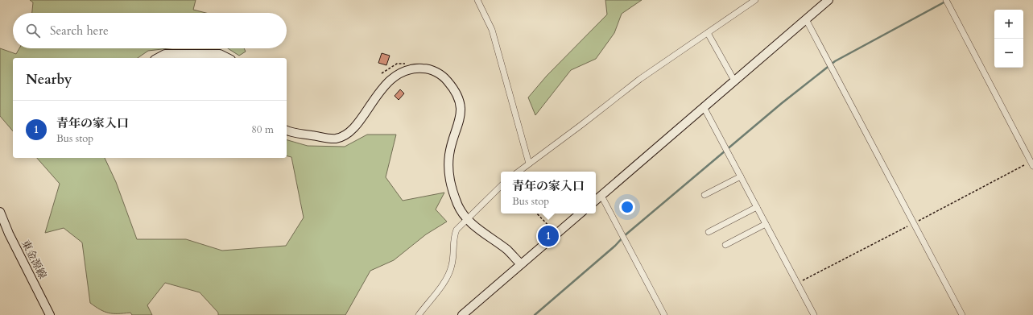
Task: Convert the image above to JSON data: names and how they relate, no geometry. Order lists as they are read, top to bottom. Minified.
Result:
{"streets":{"street":["東金源線"]},"page":{"map_buttons":["+","−"],"search":"Search here","heading":"Nearby","list":[{"mark":"1","name":"青年の家入口","note":"Bus stop","value":"80 m"}],"popup":["青年の家入口","Bus stop"],"pins":"1"}}
